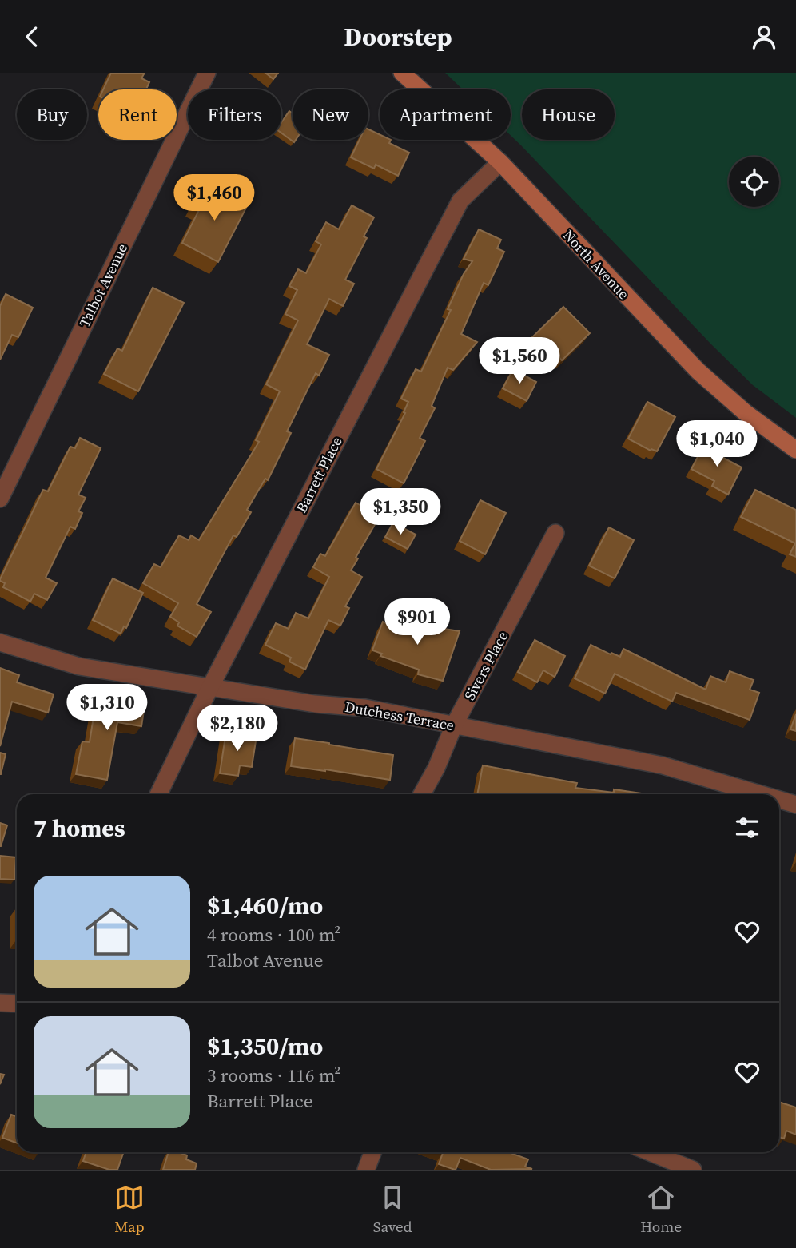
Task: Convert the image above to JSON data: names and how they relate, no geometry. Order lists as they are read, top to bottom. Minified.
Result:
{"streets":{"main road":["North Avenue"],"street":["Talbot Avenue","Barrett Place","Sivers Place","Dutchess Terrace"]},"crossings":[["North Avenue","Barrett Place"],["Barrett Place","Dutchess Terrace"],["Sivers Place","Dutchess Terrace"]],"page":{"header":"Doorstep","chip":["Buy","Rent","Filters","New","Apartment","House"],"price":["$1,460","$1,560","$1,040","$1,350","$901","$1,310","$2,180"],"heading":"7 homes","list":[{"name":"$1,460/mo","note":"4 rooms · 100 m² · Talbot Avenue"},{"name":"$1,350/mo","note":"3 rooms · 116 m² · Barrett Place"}],"tabs":["Map","Saved","Home"]}}
